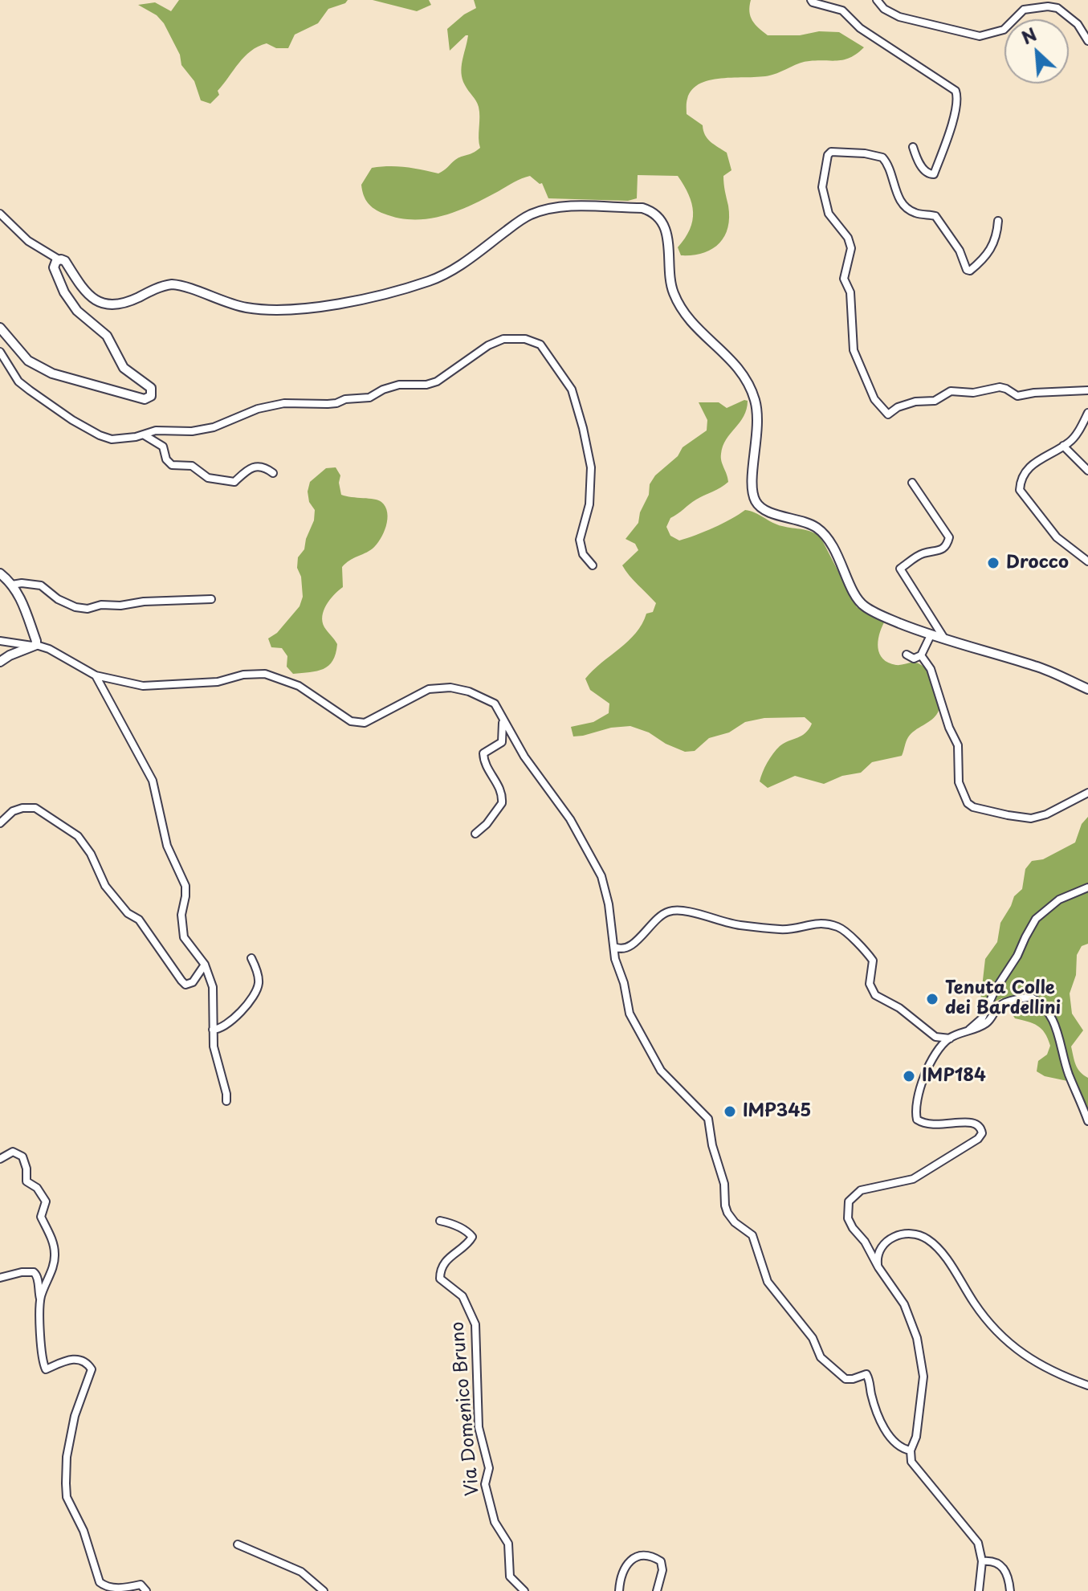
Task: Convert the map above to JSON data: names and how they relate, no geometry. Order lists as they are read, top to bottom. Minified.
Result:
{"streets":{"street":["Via Domenico Bruno"]},"places":["Drocco","Tenuta Colle dei Bardellini","IMP184","IMP345"],"north":"top left"}
